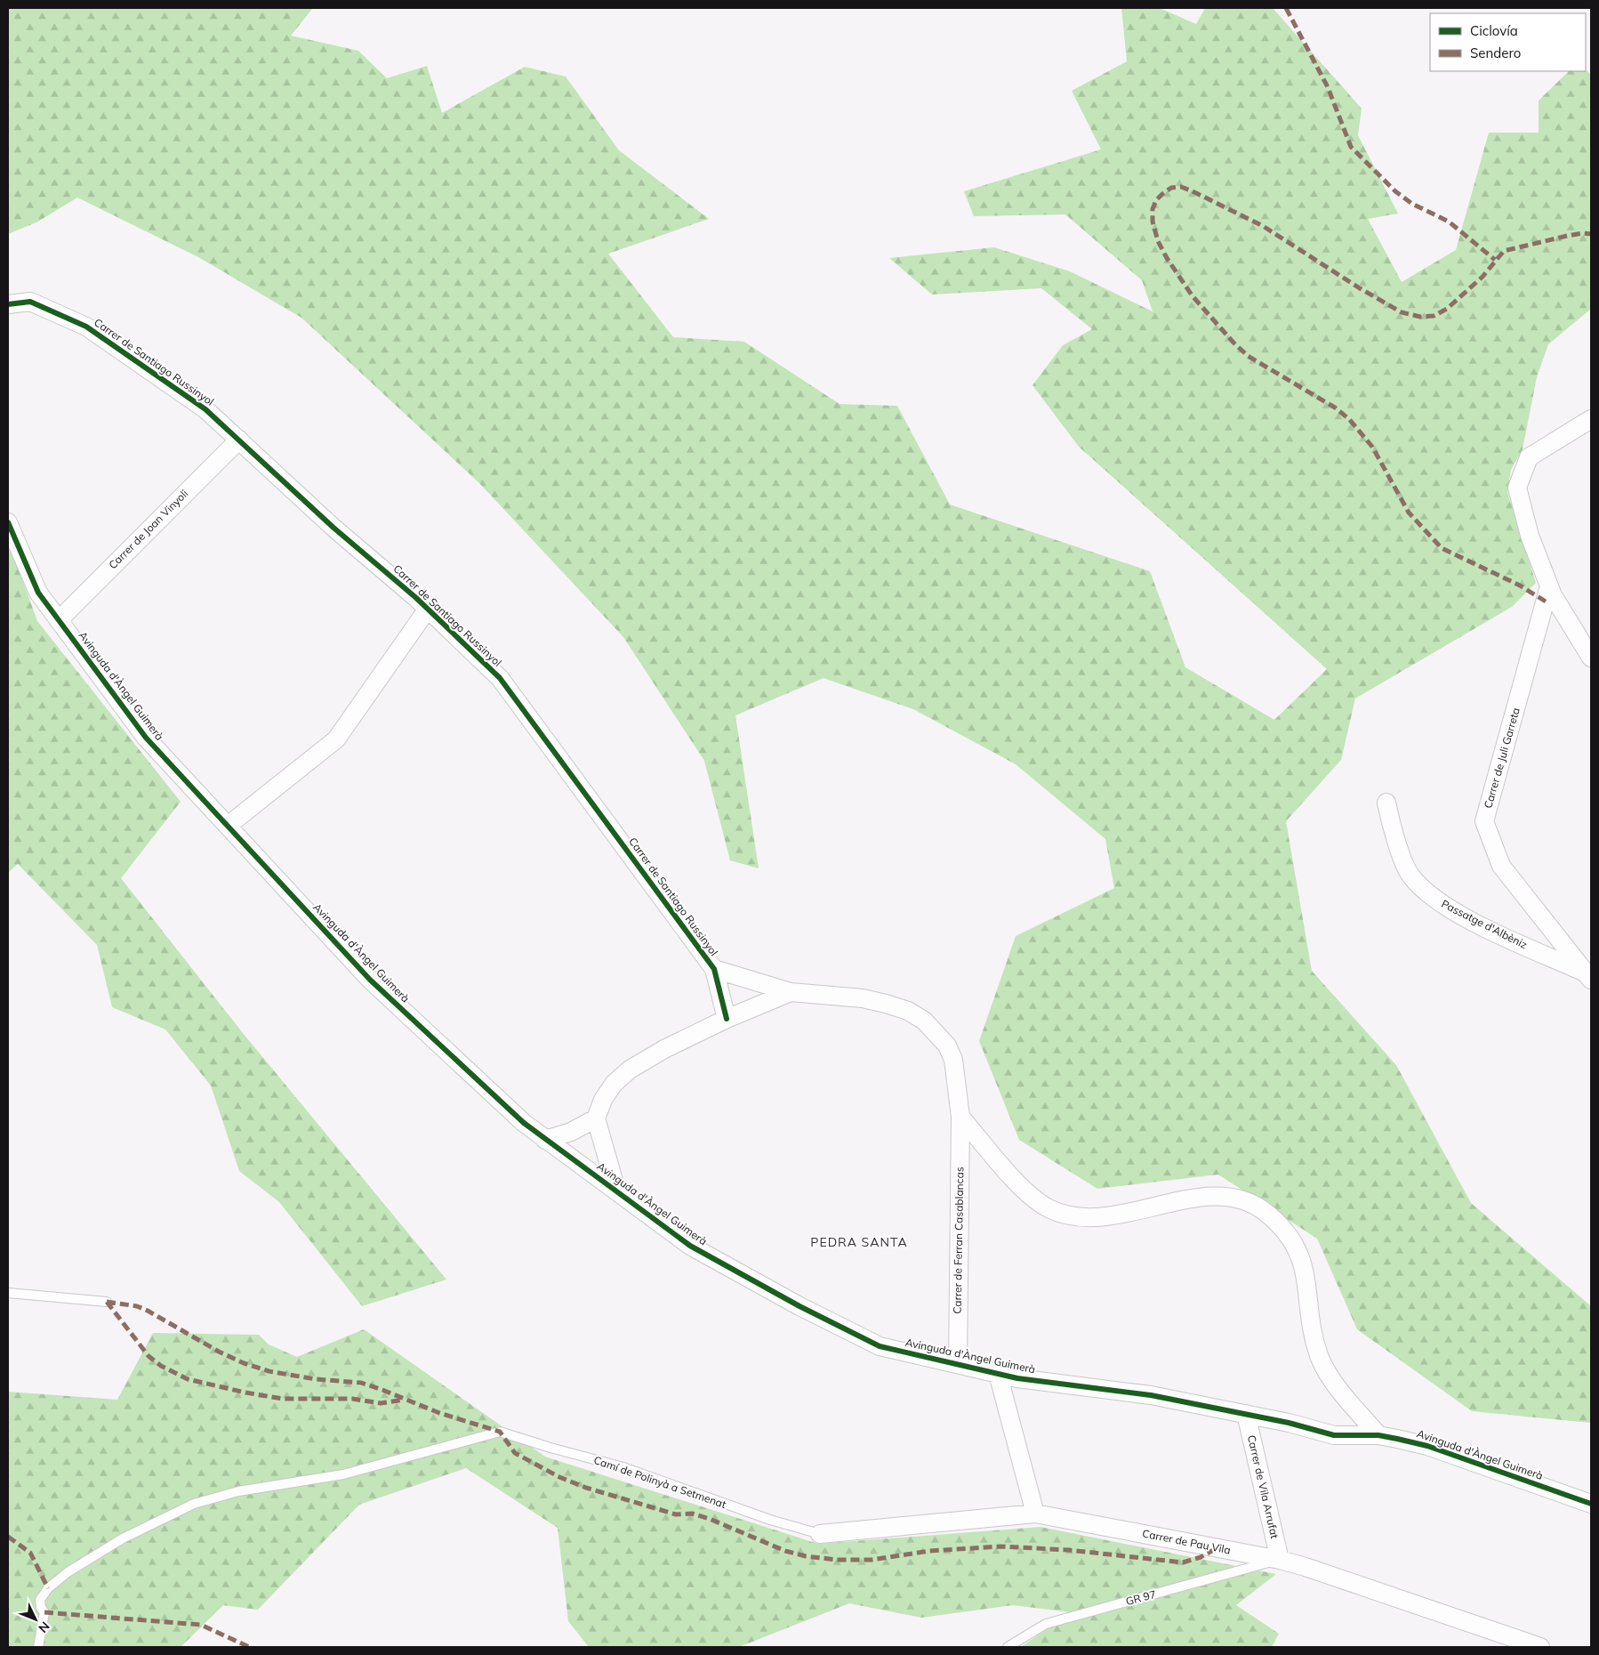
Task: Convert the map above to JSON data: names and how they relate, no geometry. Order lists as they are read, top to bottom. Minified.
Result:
{"streets":{"street":["Carrer de Santiago Russinyol","Carrer de Joan Vinyoli","Avinguda d'Àngel Guimerà","Carrer de Juli Garreta","Passatge d'Albèniz","Carrer de Ferran Casablancas","Carrer de Vila Arrufat","Carrer de Pau Vila"],"lane":["Camí de Polinyà a Setmenat","GR 97"]},"crossings":[["Carrer de Santiago Russinyol","Carrer de Joan Vinyoli"],["Carrer de Joan Vinyoli","Avinguda d'Àngel Guimerà"],["Avinguda d'Àngel Guimerà","Carrer de Ferran Casablancas"],["Avinguda d'Àngel Guimerà","Carrer de Vila Arrufat"],["Carrer de Juli Garreta","Passatge d'Albèniz"],["Camí de Polinyà a Setmenat","Carrer de Pau Vila"],["Carrer de Vila Arrufat","Carrer de Pau Vila"],["Carrer de Vila Arrufat","GR 97"],["Carrer de Pau Vila","GR 97"]],"districts":["PEDRA SANTA"],"legend":["Ciclovía","Sendero"],"north":"bottom right"}
